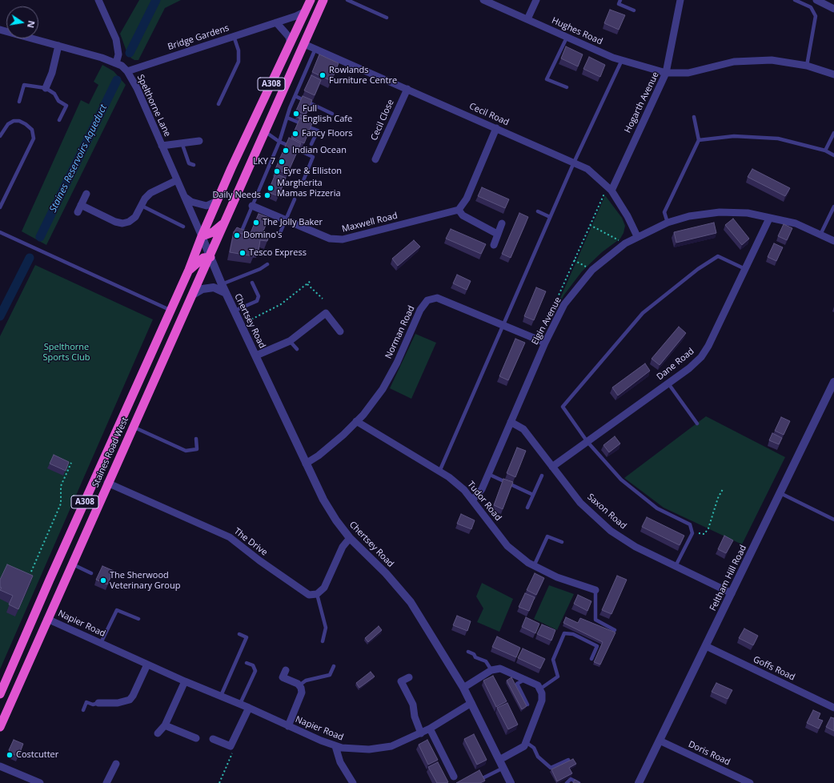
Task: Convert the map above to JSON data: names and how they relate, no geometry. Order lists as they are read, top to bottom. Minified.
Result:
{"streets":{"highway":["A308","Staines Road West"],"street":["Hughes Road","Bridge Gardens","Hogarth Avenue","Spelthorne Lane","Cecil Road","Cecil Close","Maxwell Road","Chertsey Road","Elgin Avenue","Norman Road","Dane Road","Tudor Road","Saxon Road","The Drive","Feltham Hill Road","Napier Road","Goffs Road","Doris Road"]},"crossings":[["Hughes Road","Hogarth Avenue"],["Bridge Gardens","A308"],["Bridge Gardens","Spelthorne Lane"],["A308","Spelthorne Lane"],["A308","Cecil Road"],["A308","Chertsey Road"],["A308","Staines Road West"],["Hogarth Avenue","Cecil Road"],["Spelthorne Lane","Chertsey Road"],["Cecil Road","Cecil Close"],["Cecil Road","Elgin Avenue"],["Chertsey Road","Norman Road"],["Chertsey Road","Staines Road West"],["Chertsey Road","Napier Road"],["Elgin Avenue","Norman Road"],["Elgin Avenue","Dane Road"],["Elgin Avenue","Tudor Road"],["Elgin Avenue","Saxon Road"],["Norman Road","Tudor Road"],["Dane Road","Saxon Road"],["Staines Road West","The Drive"],["Staines Road West","Napier Road"],["Saxon Road","Feltham Hill Road"],["Feltham Hill Road","Goffs Road"],["Feltham Hill Road","Doris Road"]],"water":["Staines Reservoirs Aqueduct"],"parks":["Spelthorne Sports Club"],"places":["Rowlands Furniture Centre","Full English Cafe","Fancy Floors","Indian Ocean","LKY 7","Eyre & Elliston","Margherita Mamas Pizzeria","Daily Needs","The Jolly Baker","Domino's","Tesco Express","The Sherwood Veterinary Group","Costcutter"],"north":"right"}
